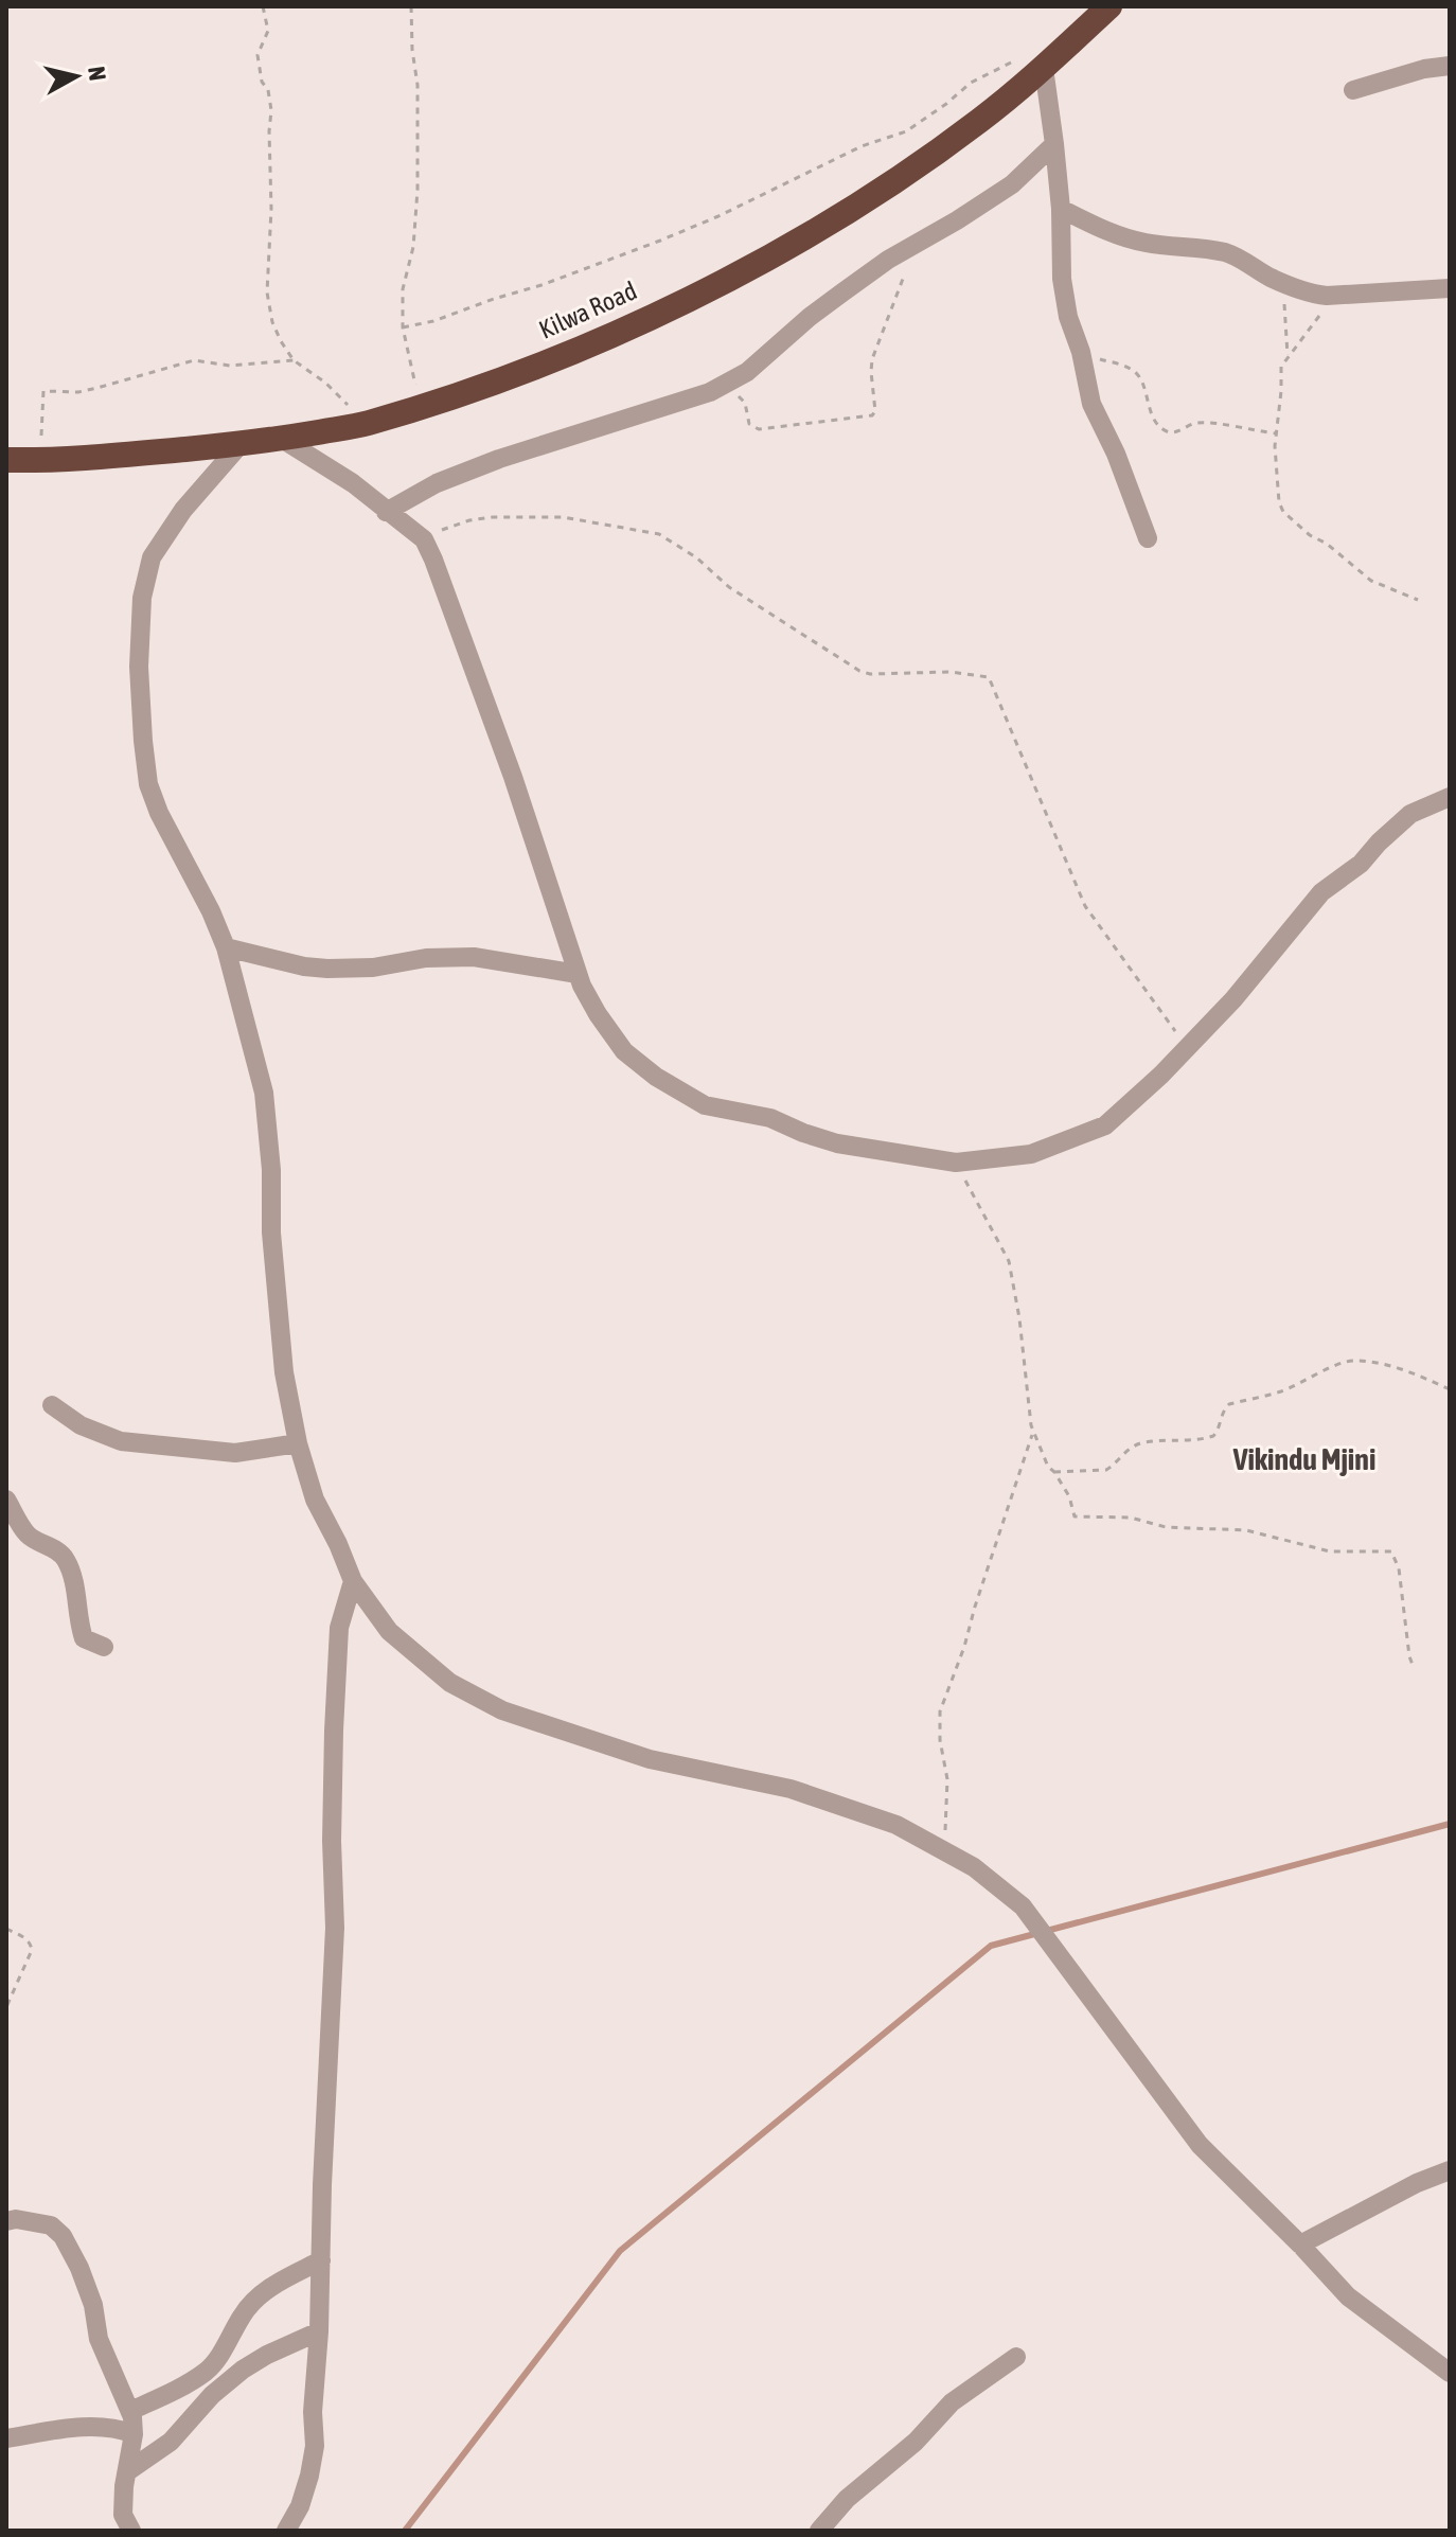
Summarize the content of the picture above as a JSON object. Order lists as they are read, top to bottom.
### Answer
{
  "streets": {
    "highway": ["Kilwa Road"]
  },
  "districts": ["Vikindu Mjini"],
  "north": "right"
}
